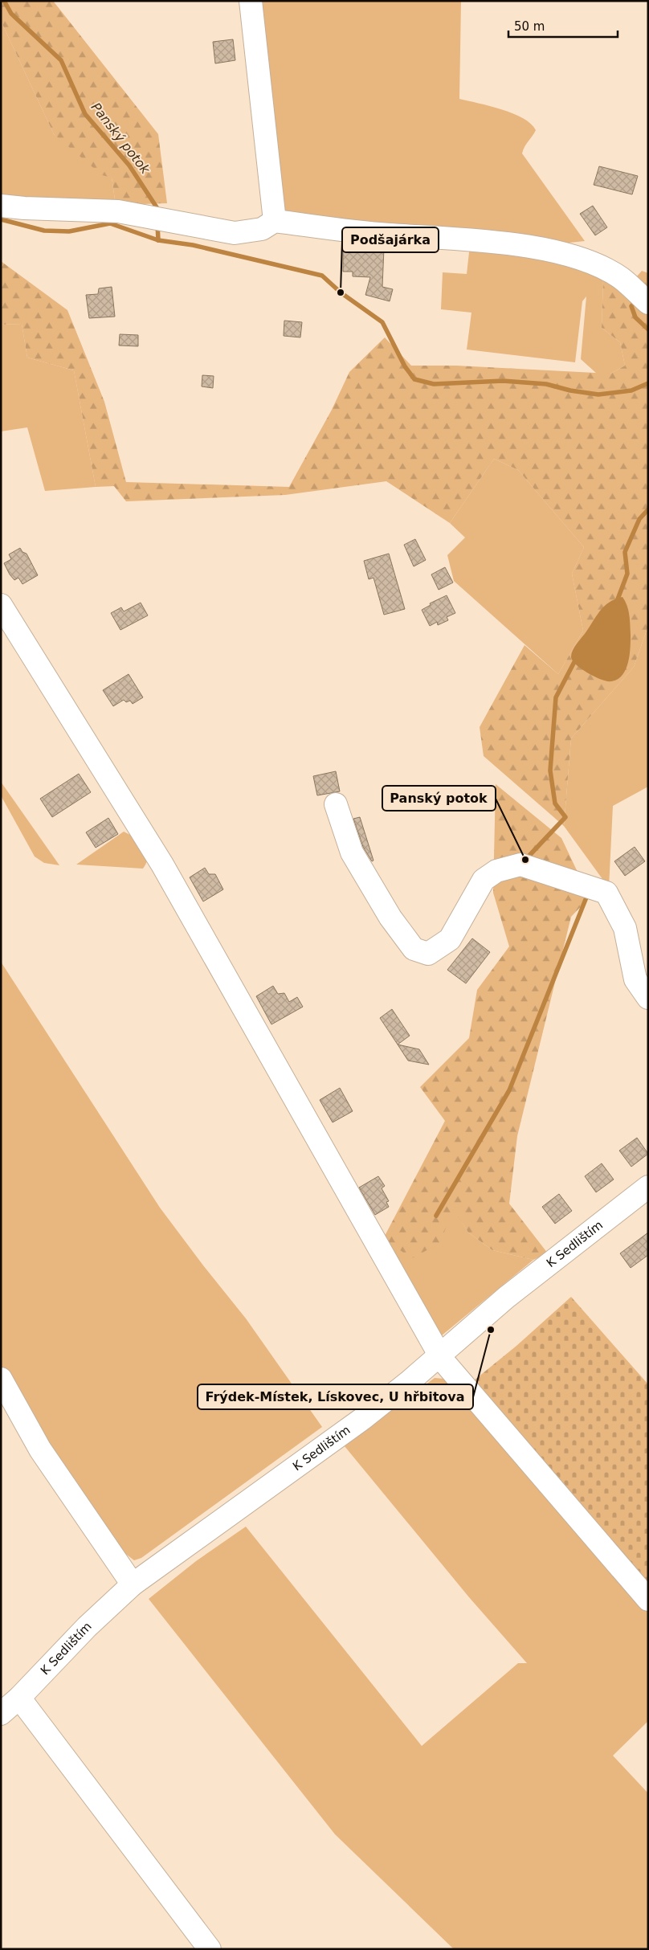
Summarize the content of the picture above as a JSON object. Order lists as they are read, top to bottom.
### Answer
{
  "streets": {
    "street": ["K Sedlištím"]
  },
  "water": ["Panský potok"],
  "places": ["Podšajárka", "Panský potok", "Frýdek-Místek, Lískovec, U hřbitova"],
  "scale_bar": "50 m"
}
